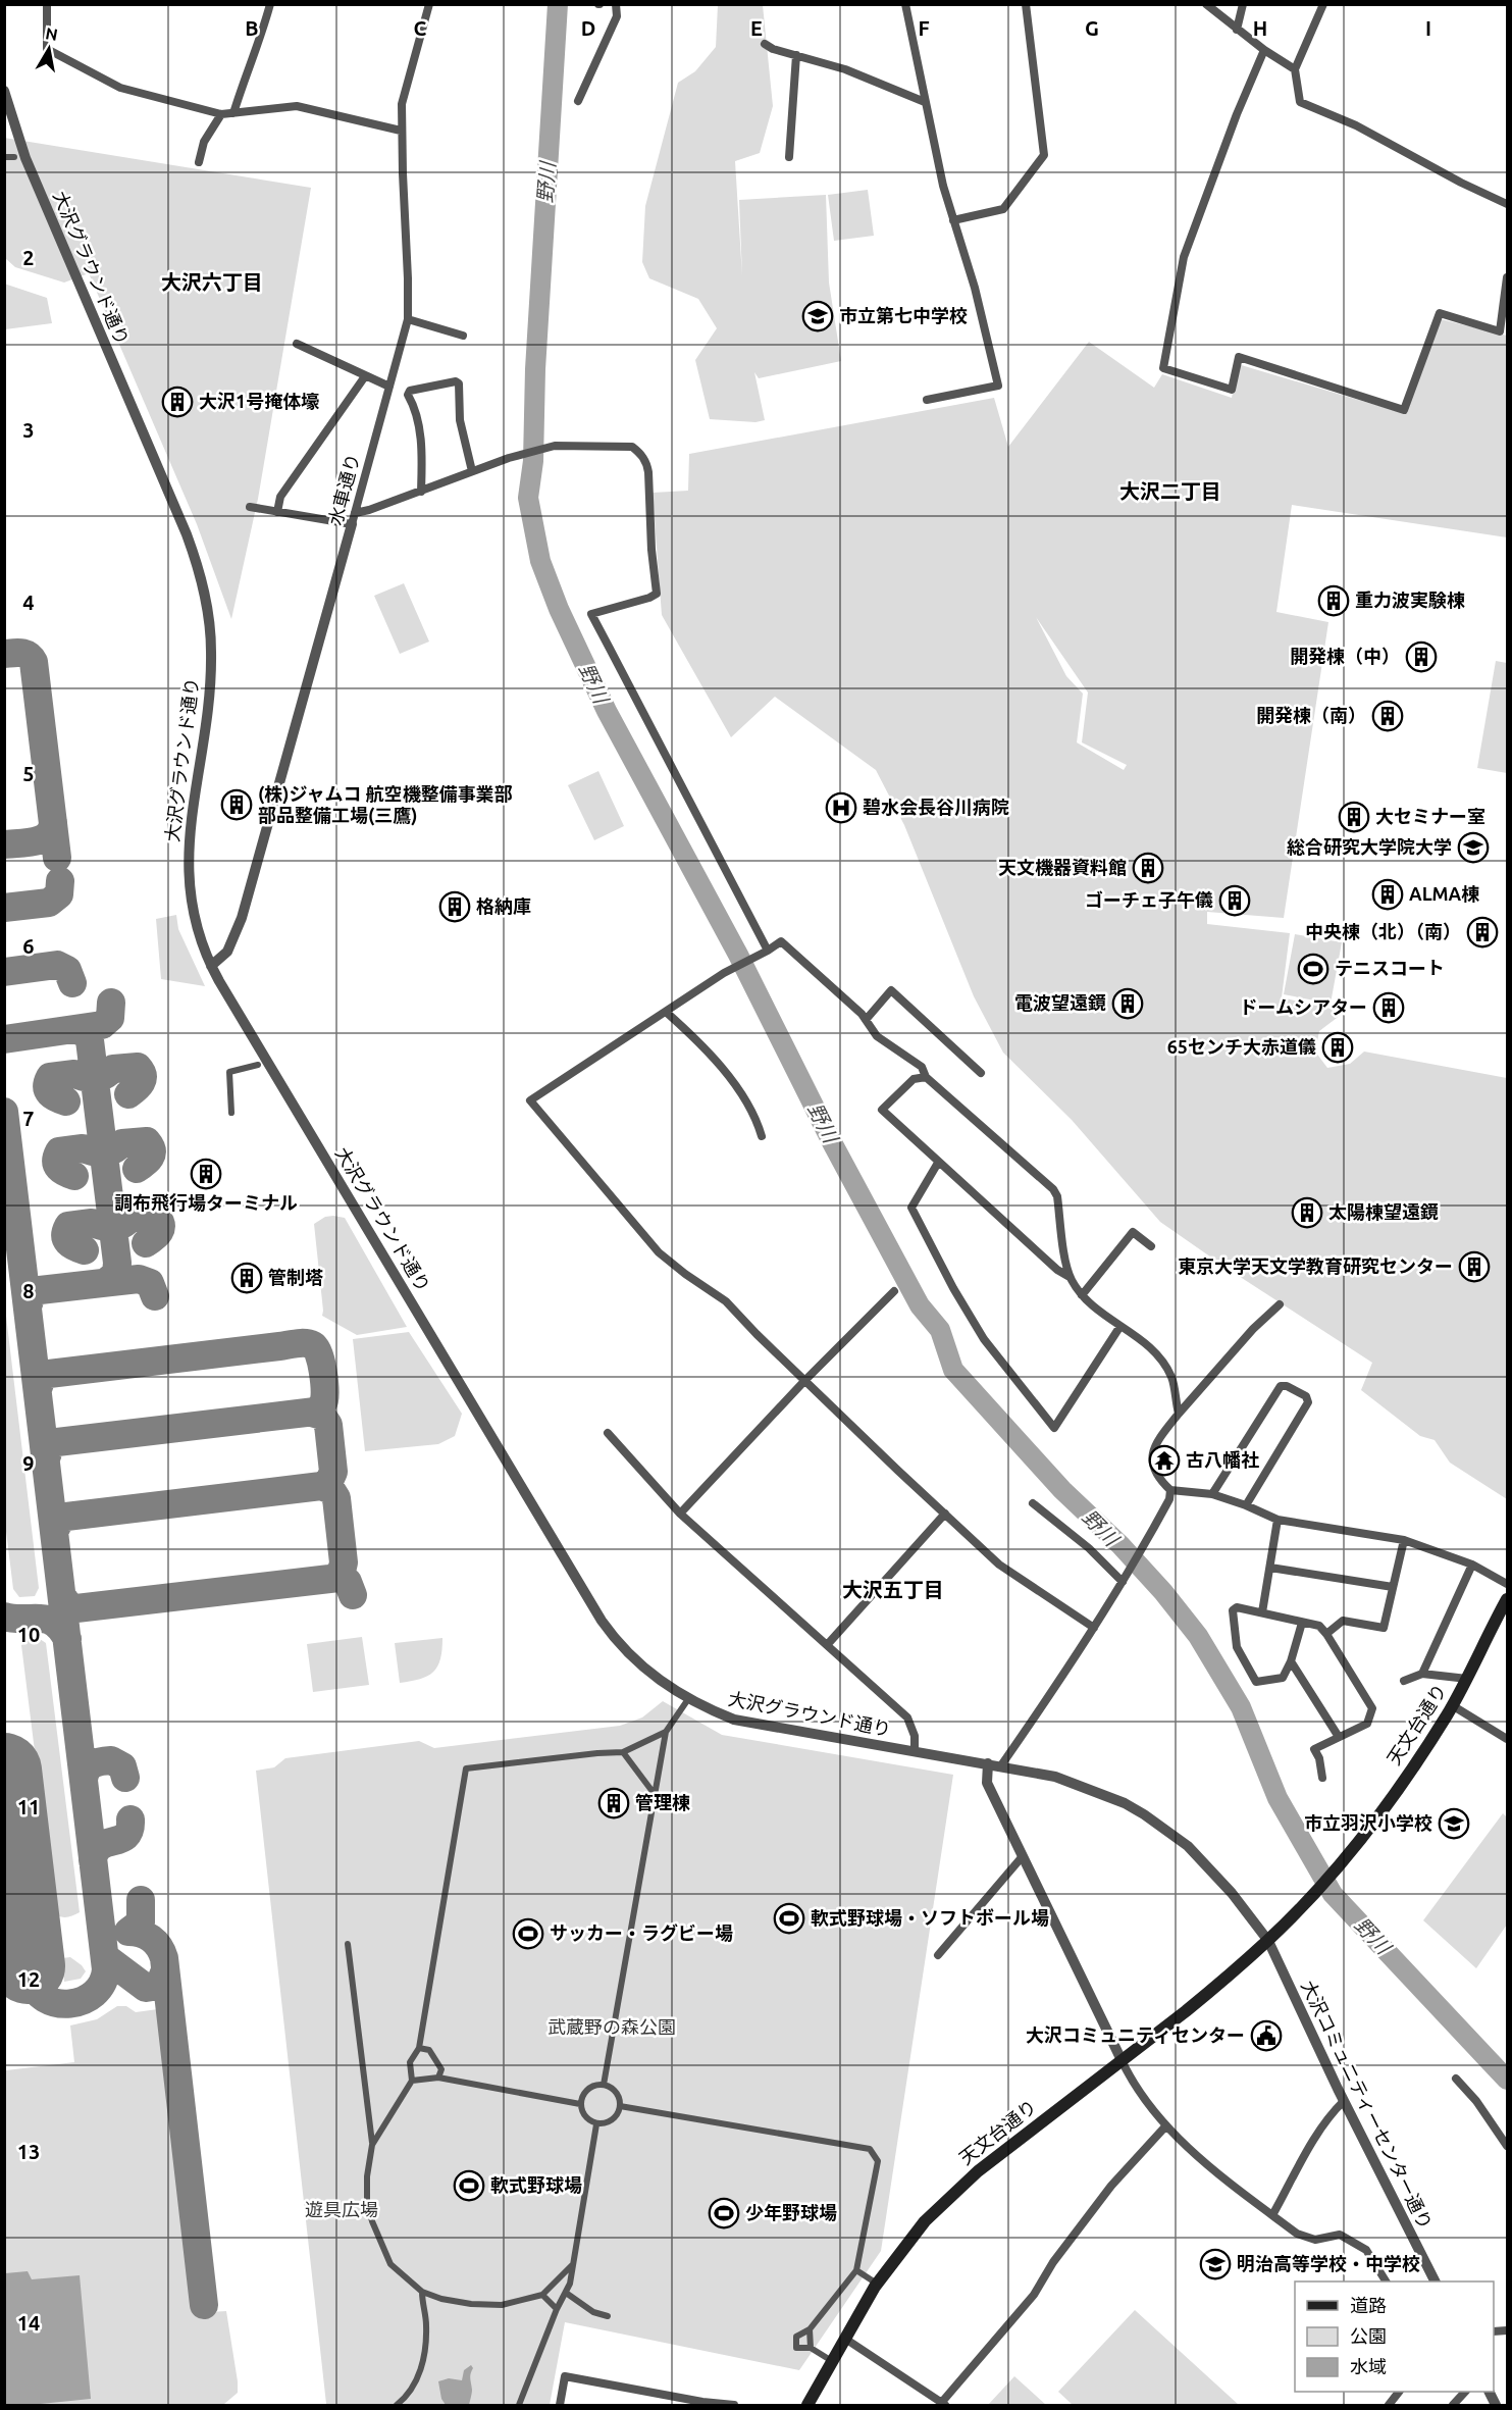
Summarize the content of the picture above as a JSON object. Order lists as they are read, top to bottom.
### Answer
{
  "streets": {
    "main road": ["天文台通り"],
    "street": ["大沢グラウンド通り", "水車通り", "大沢コミュニティーセンター通り"]
  },
  "crossings": [
    ["大沢グラウンド通り", "水車通り"],
    ["大沢グラウンド通り", "天文台通り"],
    ["大沢グラウンド通り", "大沢コミュニティーセンター通り"],
    ["天文台通り", "大沢コミュニティーセンター通り"]
  ],
  "districts": ["大沢六丁目", "大沢二丁目", "大沢五丁目"],
  "water": ["野川"],
  "parks": ["武蔵野の森公園", "遊具広場"],
  "places": {
    "school or university": [
      "市立第七中学校",
      "総合研究大学院大学",
      "市立羽沢小学校",
      "明治高等学校・中学校"
    ],
    "building": [
      "大沢1号掩体壕",
      "重力波実験棟",
      "開発棟（中）",
      "開発棟（南）",
      "(株)ジャムコ 航空機整備事業部 部品整備工場(三鷹)",
      "大セミナー室",
      "天文機器資料館",
      "ALMA棟",
      "ゴーチェ子午儀",
      "格納庫",
      "中央棟（北）（南）",
      "電波望遠鏡",
      "ドームシアター",
      "65センチ大赤道儀",
      "調布飛行場ターミナル",
      "太陽棟望遠鏡",
      "東京大学天文学教育研究センター",
      "管制塔",
      "管理棟"
    ],
    "hospital": ["碧水会長谷川病院"],
    "sports": [
      "テニスコート",
      "軟式野球場・ソフトボール場",
      "サッカー・ラグビー場",
      "軟式野球場",
      "少年野球場"
    ],
    "temple": ["古八幡社"],
    "public building": ["大沢コミュニティセンター"]
  },
  "legend": ["道路", "公園", "水域"],
  "north": "top",
  "grid": {
    "columns": [
      "B",
      "C",
      "D",
      "E",
      "F",
      "G",
      "H",
      "I"
    ],
    "rows": [
      "2",
      "3",
      "4",
      "5",
      "6",
      "7",
      "8",
      "9",
      "10",
      "11",
      "12",
      "13",
      "14"
    ]
  }
}
